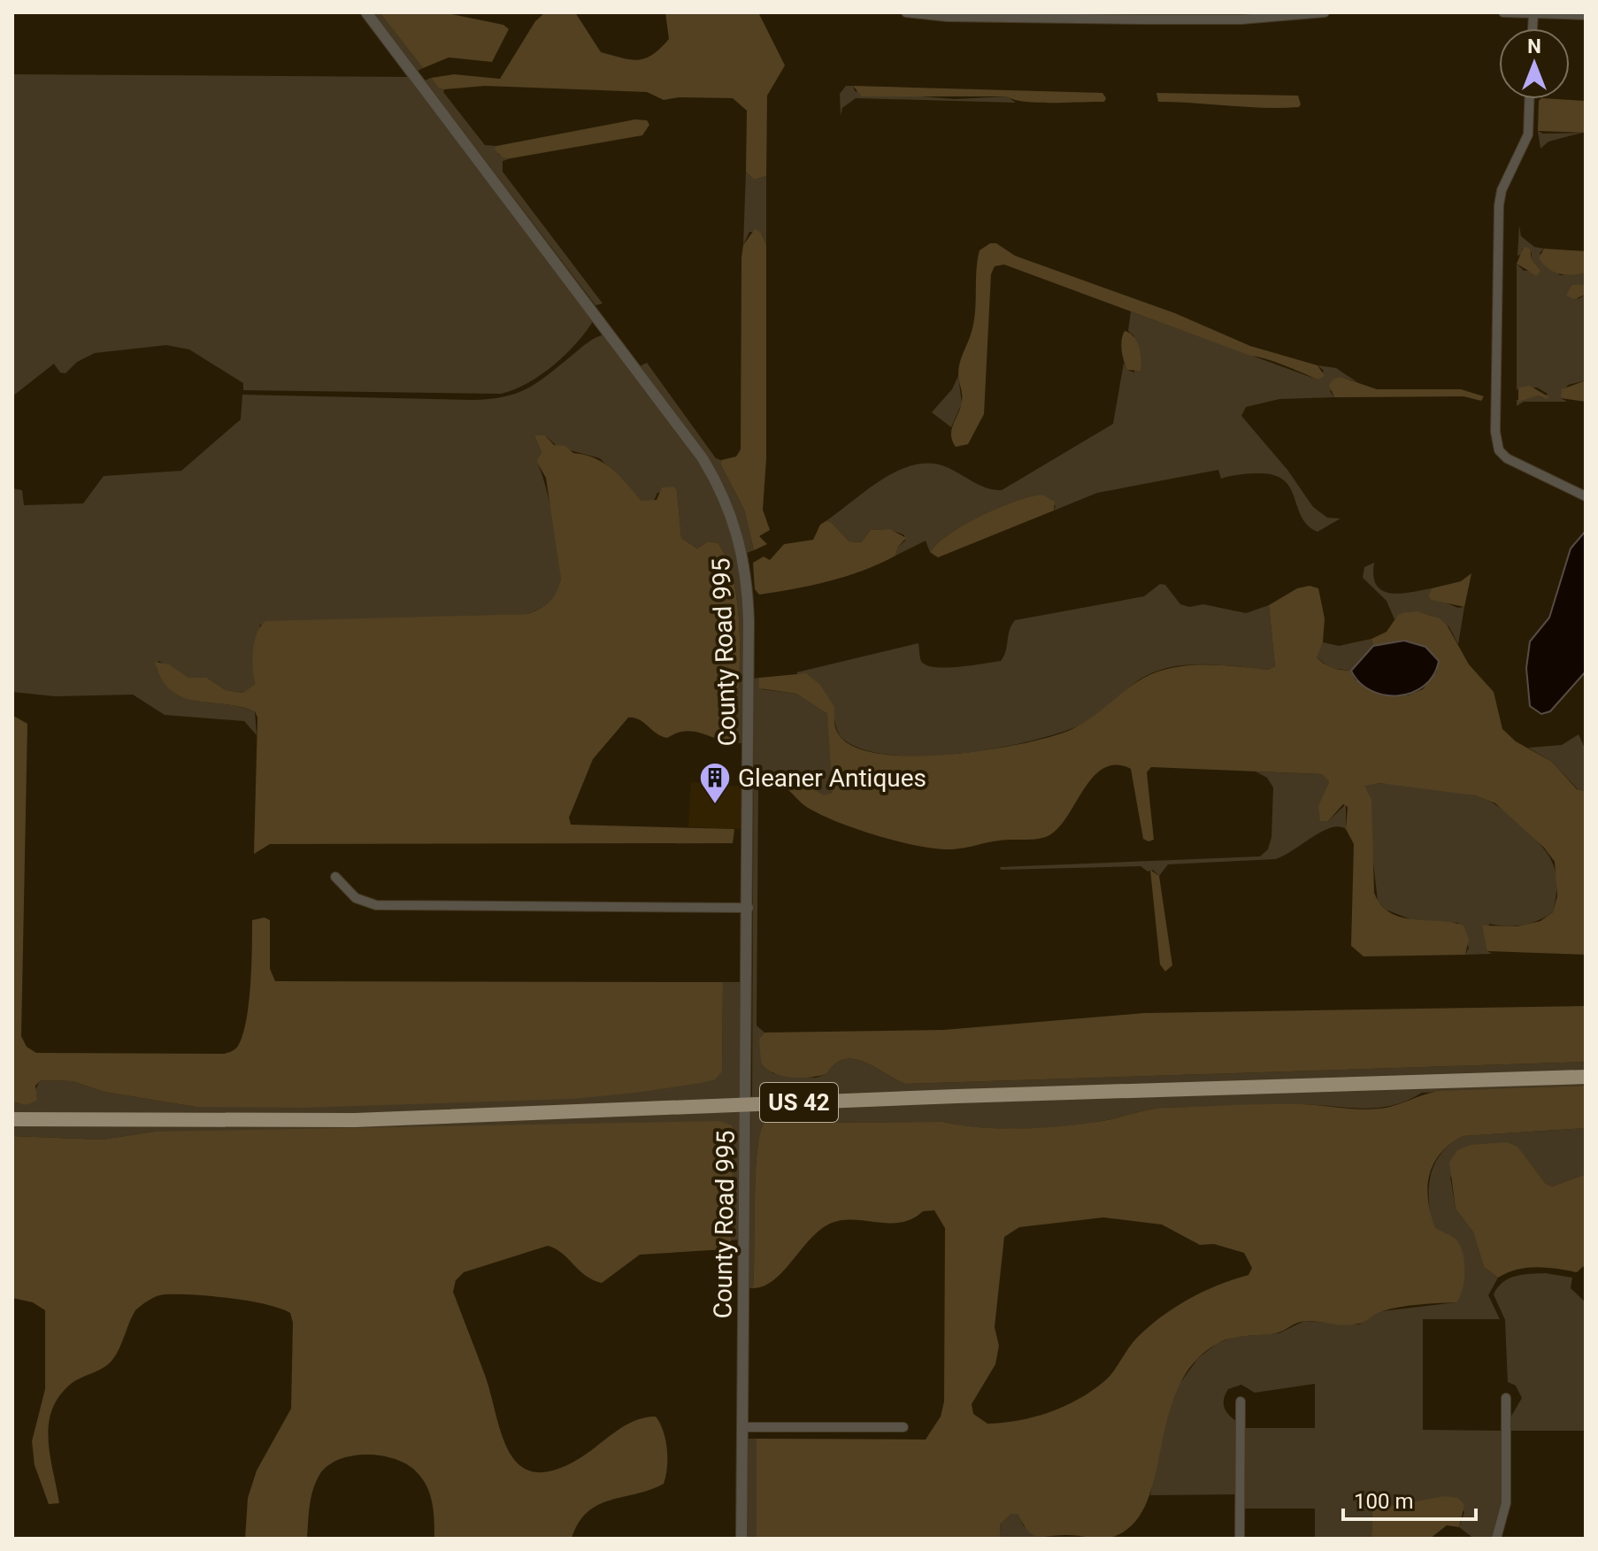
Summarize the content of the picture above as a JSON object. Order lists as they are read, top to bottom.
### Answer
{
  "streets": {
    "main road": ["US 42"],
    "street": ["County Road 995"]
  },
  "crossings": [
    ["County Road 995", "US 42"]
  ],
  "places": {
    "building": ["Gleaner Antiques"]
  },
  "scale_bar": "100 m",
  "north": "top"
}
